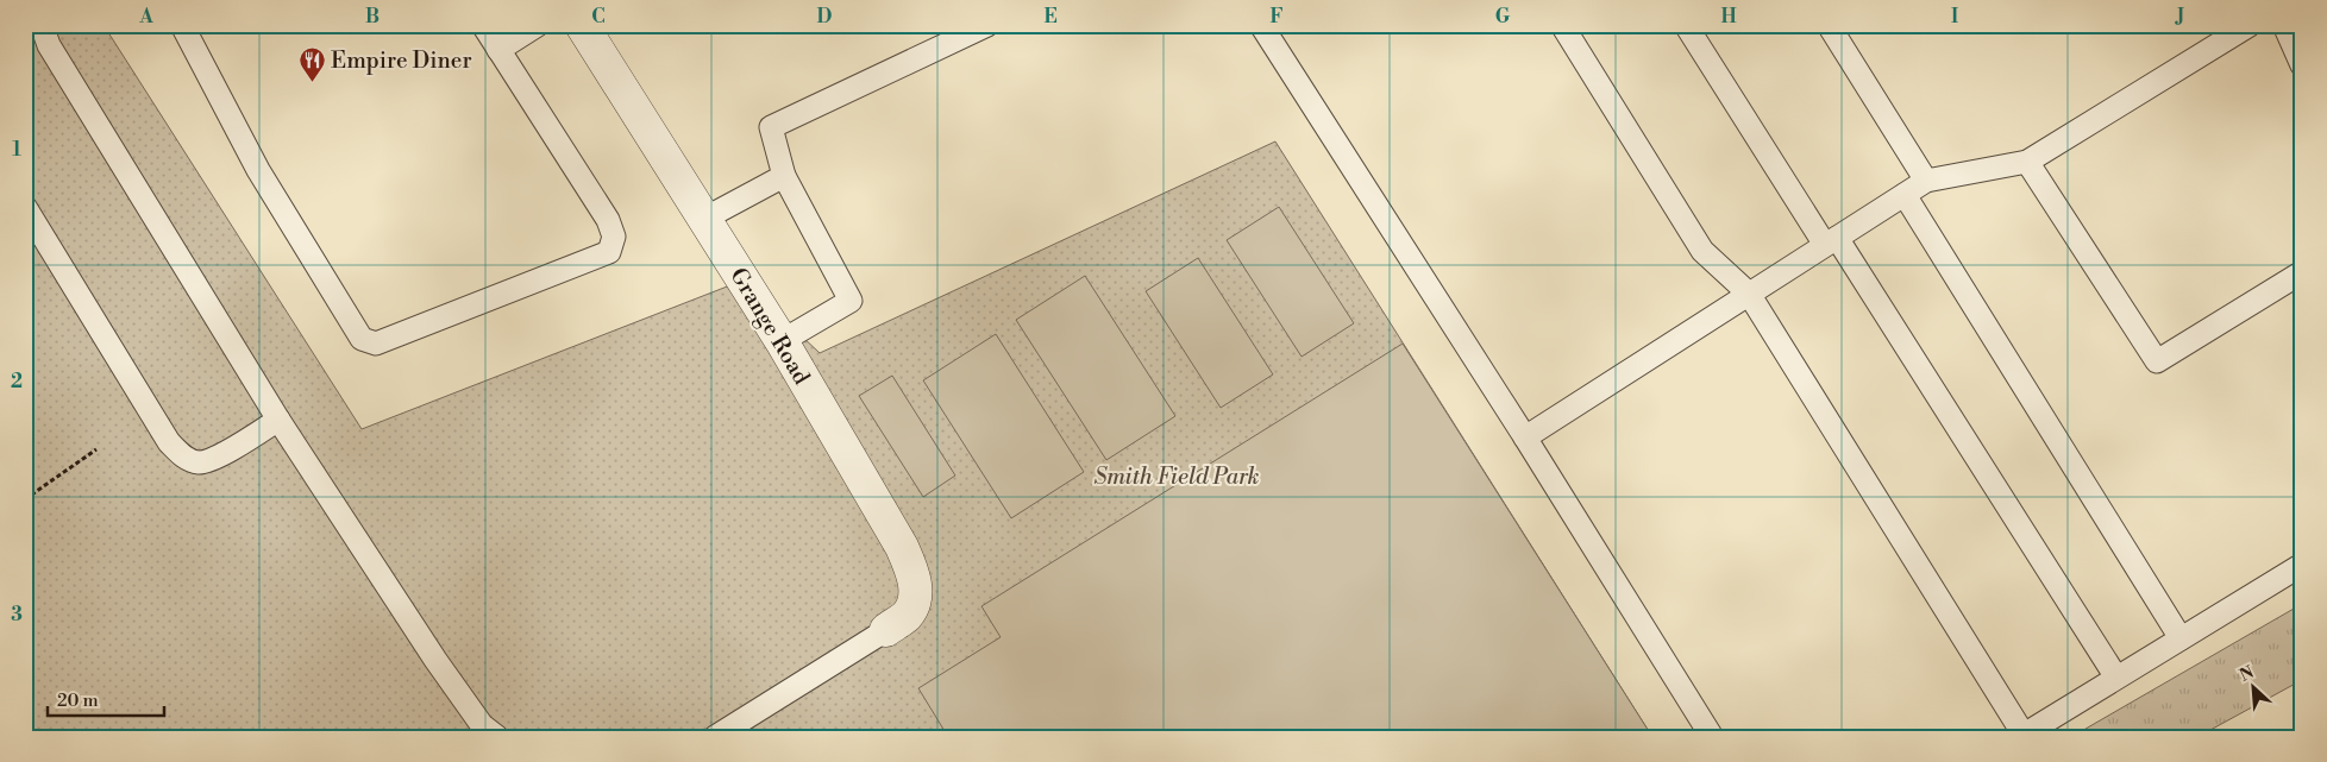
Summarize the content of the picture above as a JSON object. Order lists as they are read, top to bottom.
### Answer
{
  "streets": {
    "street": ["Grange Road"]
  },
  "parks": ["Smith Field Park"],
  "places": {
    "restaurant": ["Empire Diner"]
  },
  "scale_bar": "20 m",
  "north": "top left",
  "grid": {
    "columns": [
      "A",
      "B",
      "C",
      "D",
      "E",
      "F",
      "G",
      "H",
      "I",
      "J"
    ],
    "rows": ["1", "2", "3"]
  }
}
